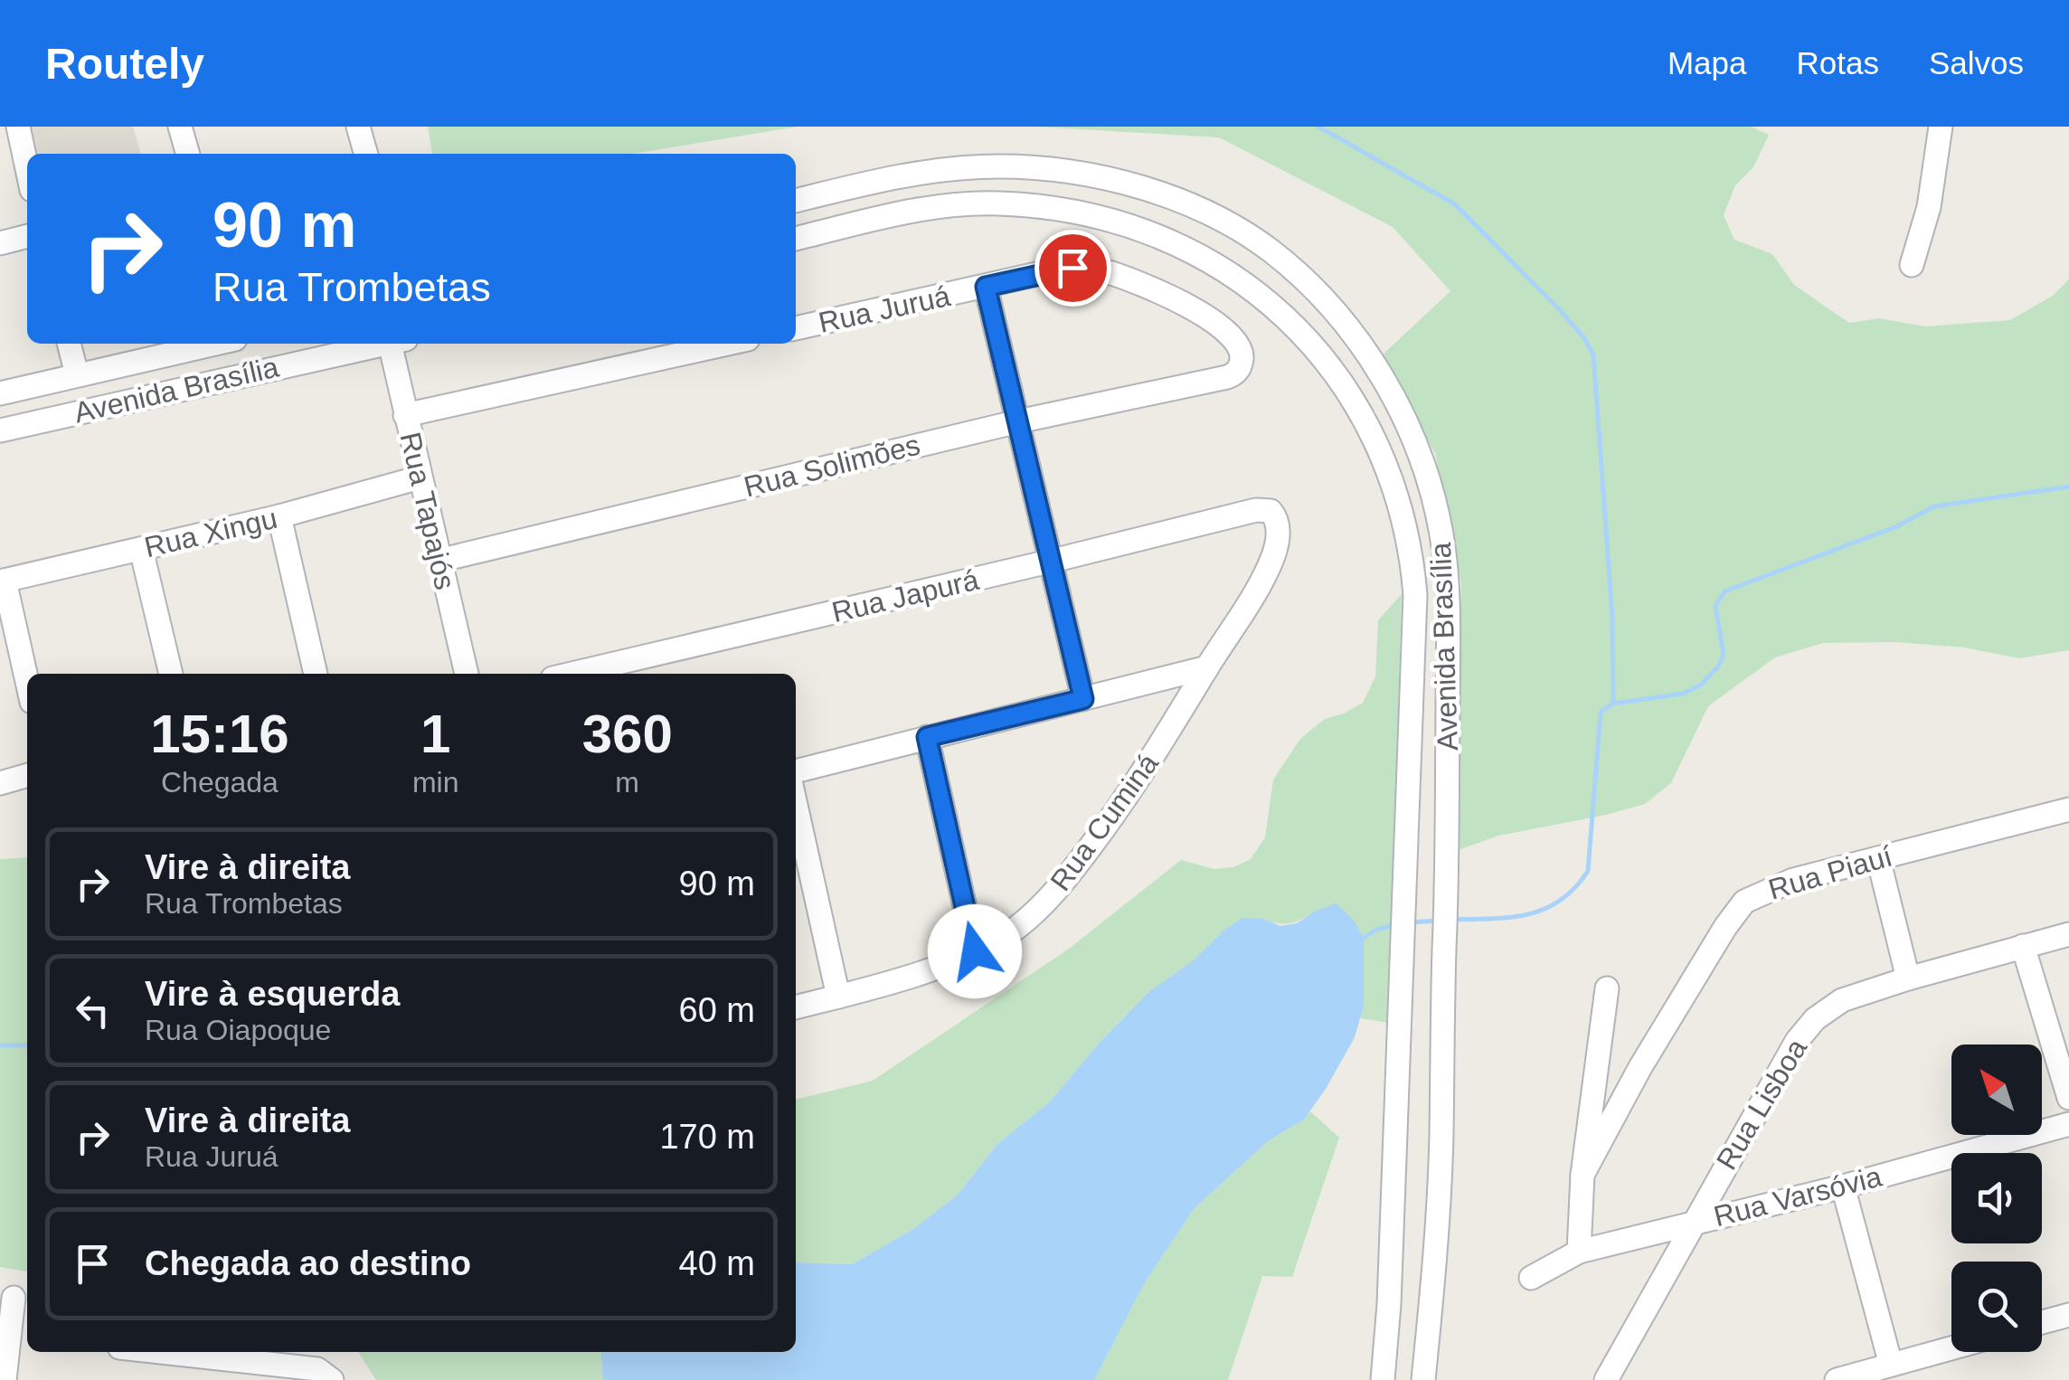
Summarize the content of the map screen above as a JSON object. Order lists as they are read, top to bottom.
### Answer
{
  "streets": {
    "street": [
      "Rua Juruá",
      "Avenida Brasília",
      "Rua Solimões",
      "Rua Tapajós",
      "Rua Xingu",
      "Rua Japurá",
      "Rua Cuminá",
      "Rua Piauí",
      "Rua Lisboa",
      "Rua Varsóvia"
    ]
  },
  "crossings": [
    ["Rua Juruá", "Rua Solimões"],
    ["Rua Solimões", "Rua Tapajós"],
    ["Rua Tapajós", "Rua Xingu"],
    ["Rua Japurá", "Rua Cuminá"],
    ["Rua Lisboa", "Rua Varsóvia"]
  ],
  "north": "top left",
  "page": {
    "header": "Routely",
    "nav": ["Mapa", "Rotas", "Salvos"],
    "turn": ["90 m", "Rua Trombetas"],
    "eta": [
      "15:16",
      "Chegada",
      "1",
      "min",
      "360",
      "m"
    ],
    "list": [
      {
        "name": "Vire à direita",
        "note": "Rua Trombetas",
        "value": "90 m"
      },
      {
        "name": "Vire à esquerda",
        "note": "Rua Oiapoque",
        "value": "60 m"
      },
      {
        "name": "Vire à direita",
        "note": "Rua Juruá",
        "value": "170 m"
      },
      {
        "name": "Chegada ao destino",
        "value": "40 m"
      }
    ]
  }
}
